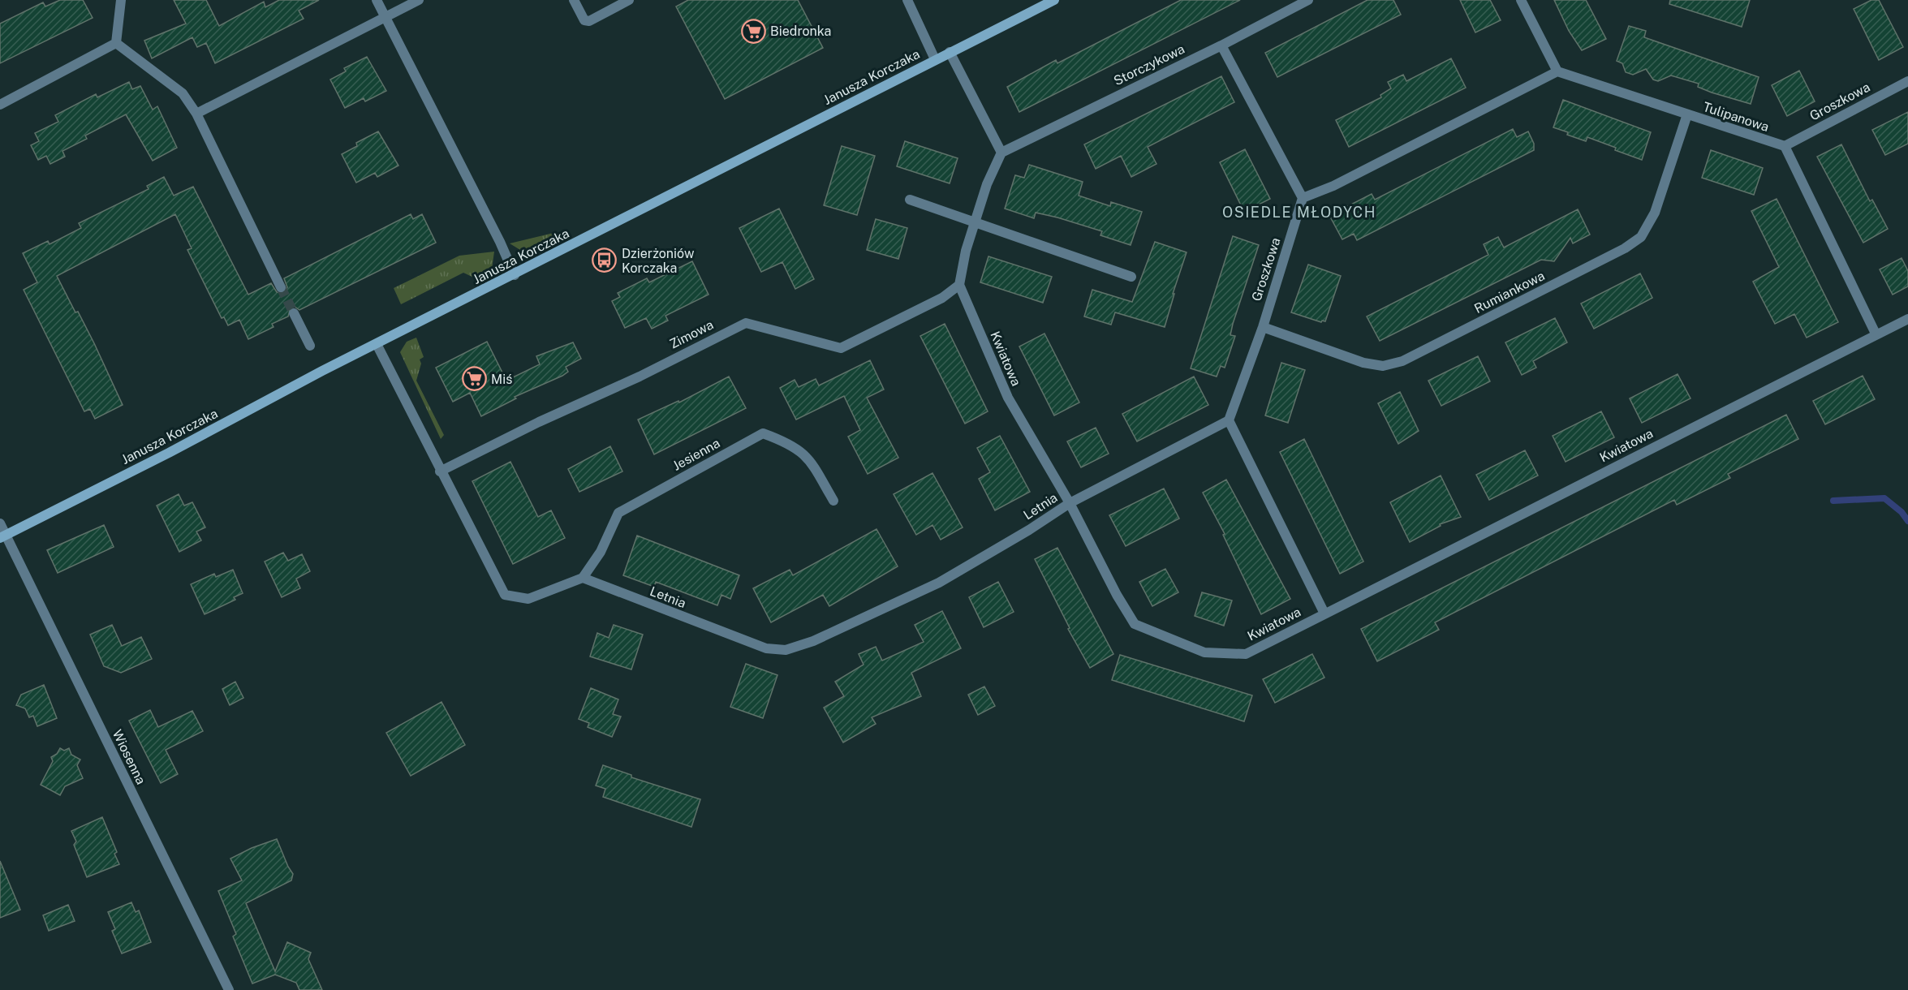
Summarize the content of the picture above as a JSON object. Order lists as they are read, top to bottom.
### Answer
{
  "streets": {
    "street": [
      "Storczykowa",
      "Janusza Korczaka",
      "Groszkowa",
      "Tulipanowa",
      "Rumiankowa",
      "Zimowa",
      "Kwiatowa",
      "Jesienna",
      "Letnia",
      "Wiosenna"
    ]
  },
  "crossings": [
    ["Janusza Korczaka", "Wiosenna"],
    ["Groszkowa", "Tulipanowa"],
    ["Groszkowa", "Rumiankowa"],
    ["Tulipanowa", "Rumiankowa"],
    ["Zimowa", "Kwiatowa"],
    ["Kwiatowa", "Letnia"],
    ["Jesienna", "Letnia"]
  ],
  "districts": ["OSIEDLE MŁODYCH"],
  "places": {
    "supermarket": ["Biedronka", "Miś"],
    "bus stop": ["Dzierżoniów Korczaka"]
  }
}
